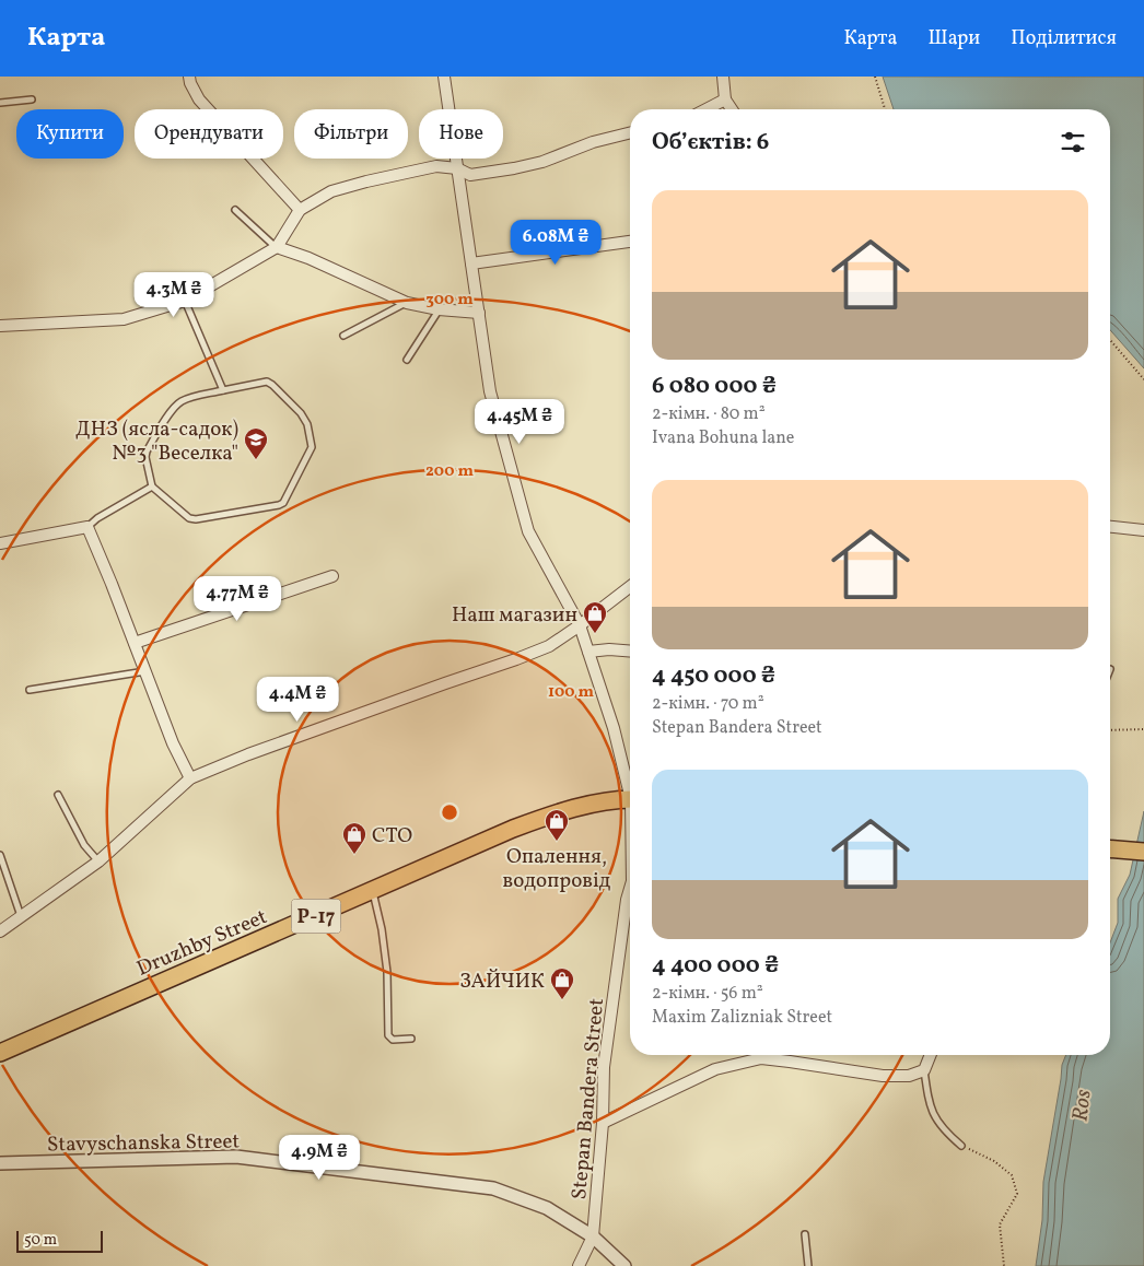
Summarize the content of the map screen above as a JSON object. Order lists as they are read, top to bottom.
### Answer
{
  "streets": {
    "main road": ["Р-17", "Druzhby Street"],
    "street": ["Stepan Bandera Street", "Stavyschanska Street"]
  },
  "crossings": [
    ["Stepan Bandera Street", "Stavyschanska Street"]
  ],
  "water": ["Ros"],
  "places": {
    "school or university": ["ДНЗ (ясла-садок) №3 \"Веселка\""],
    "shop": [
      "Наш магазин",
      "Опалення, водопровід",
      "СТО",
      "ЗАЙЧИК"
    ]
  },
  "scale_bar": "50 m",
  "page": {
    "header": "Карта",
    "nav": ["Карта", "Шари", "Поділитися"],
    "chip": [
      "Купити",
      "Орендувати",
      "Фільтри",
      "Нове"
    ],
    "heading": "Об’єктів: 6",
    "list": [
      {
        "name": "6 080 000 ₴",
        "note": "2-кімн. · 80 m² · Ivana Bohuna lane"
      },
      {
        "name": "4 450 000 ₴",
        "note": "2-кімн. · 70 m² · Stepan Bandera Street"
      },
      {
        "name": "4 400 000 ₴",
        "note": "2-кімн. · 56 m² · Maxim Zalizniak Street"
      }
    ],
    "price": [
      "6.08M ₴",
      "4.3M ₴",
      "4.45M ₴",
      "4.77M ₴",
      "4.4M ₴",
      "4.9M ₴"
    ],
    "scale": "50 m"
  },
  "rings": ["300 m", "200 m", "100 m"]
}
